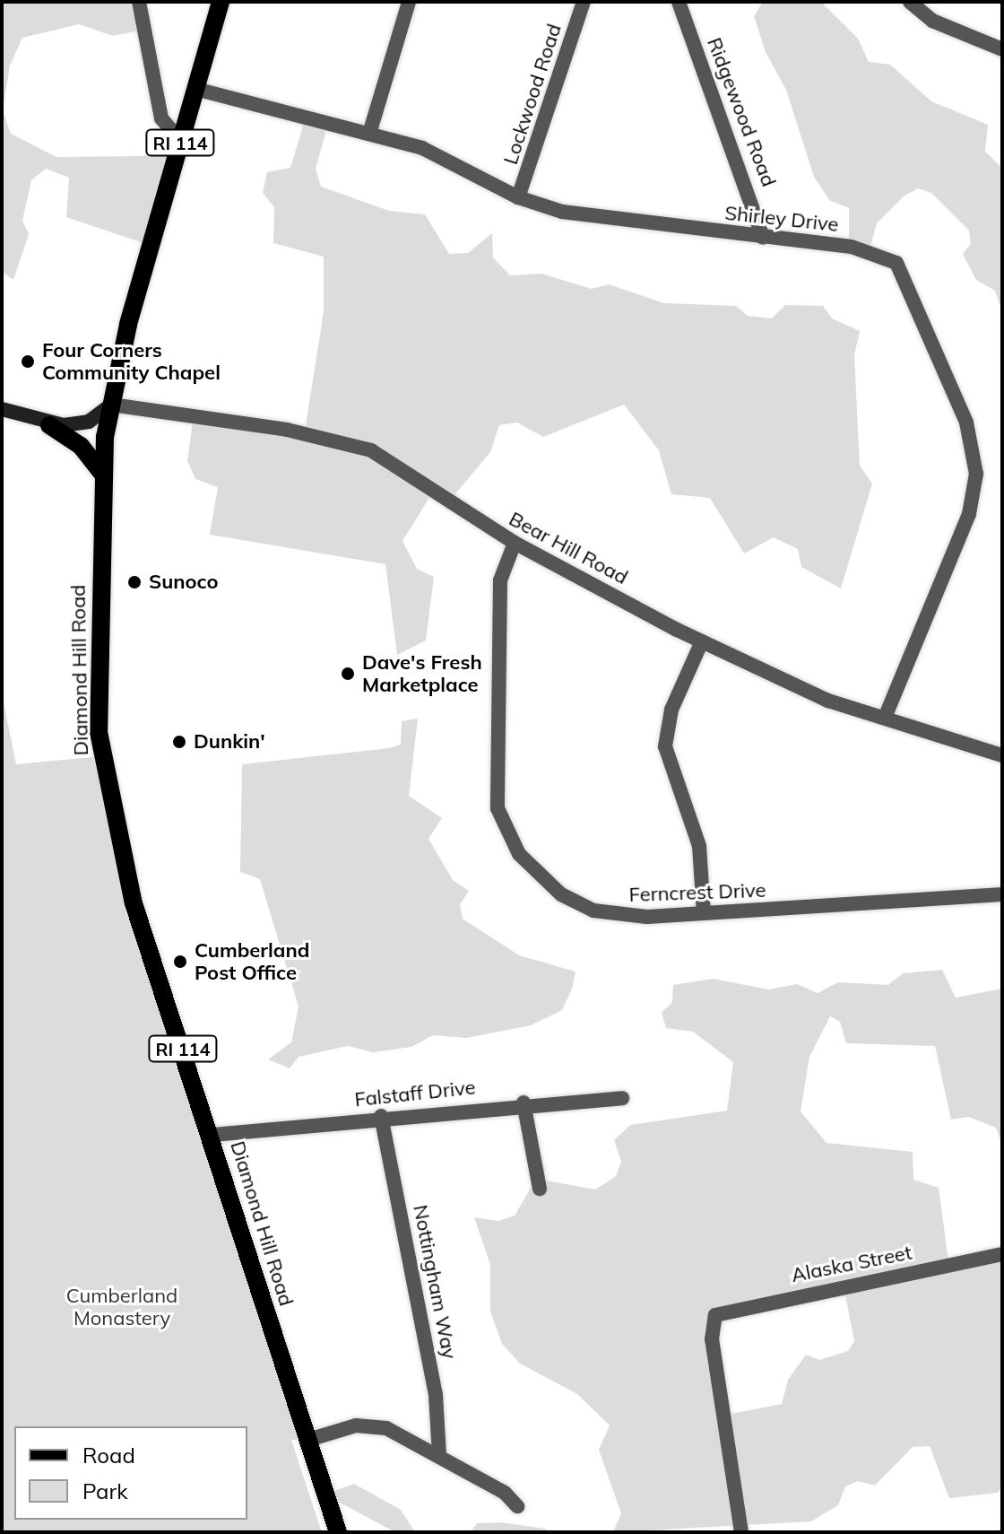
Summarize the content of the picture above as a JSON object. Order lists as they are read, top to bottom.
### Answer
{
  "streets": {
    "main road": ["RI 114", "Diamond Hill Road"],
    "street": [
      "Lockwood Road",
      "Ridgewood Road",
      "Shirley Drive",
      "Bear Hill Road",
      "Ferncrest Drive",
      "Falstaff Drive",
      "Alaska Street",
      "Nottingham Way"
    ]
  },
  "crossings": [
    ["Lockwood Road", "Shirley Drive"],
    ["Ridgewood Road", "Shirley Drive"],
    ["Shirley Drive", "Bear Hill Road"],
    ["Shirley Drive", "Diamond Hill Road"],
    ["Bear Hill Road", "Diamond Hill Road"],
    ["Bear Hill Road", "Ferncrest Drive"],
    ["Diamond Hill Road", "Falstaff Drive"],
    ["Falstaff Drive", "Nottingham Way"]
  ],
  "parks": ["Cumberland Monastery"],
  "places": [
    "Four Corners Community Chapel",
    "Sunoco",
    "Dave's Fresh Marketplace",
    "Dunkin'",
    "Cumberland Post Office"
  ],
  "legend": ["Road", "Park"]
}
